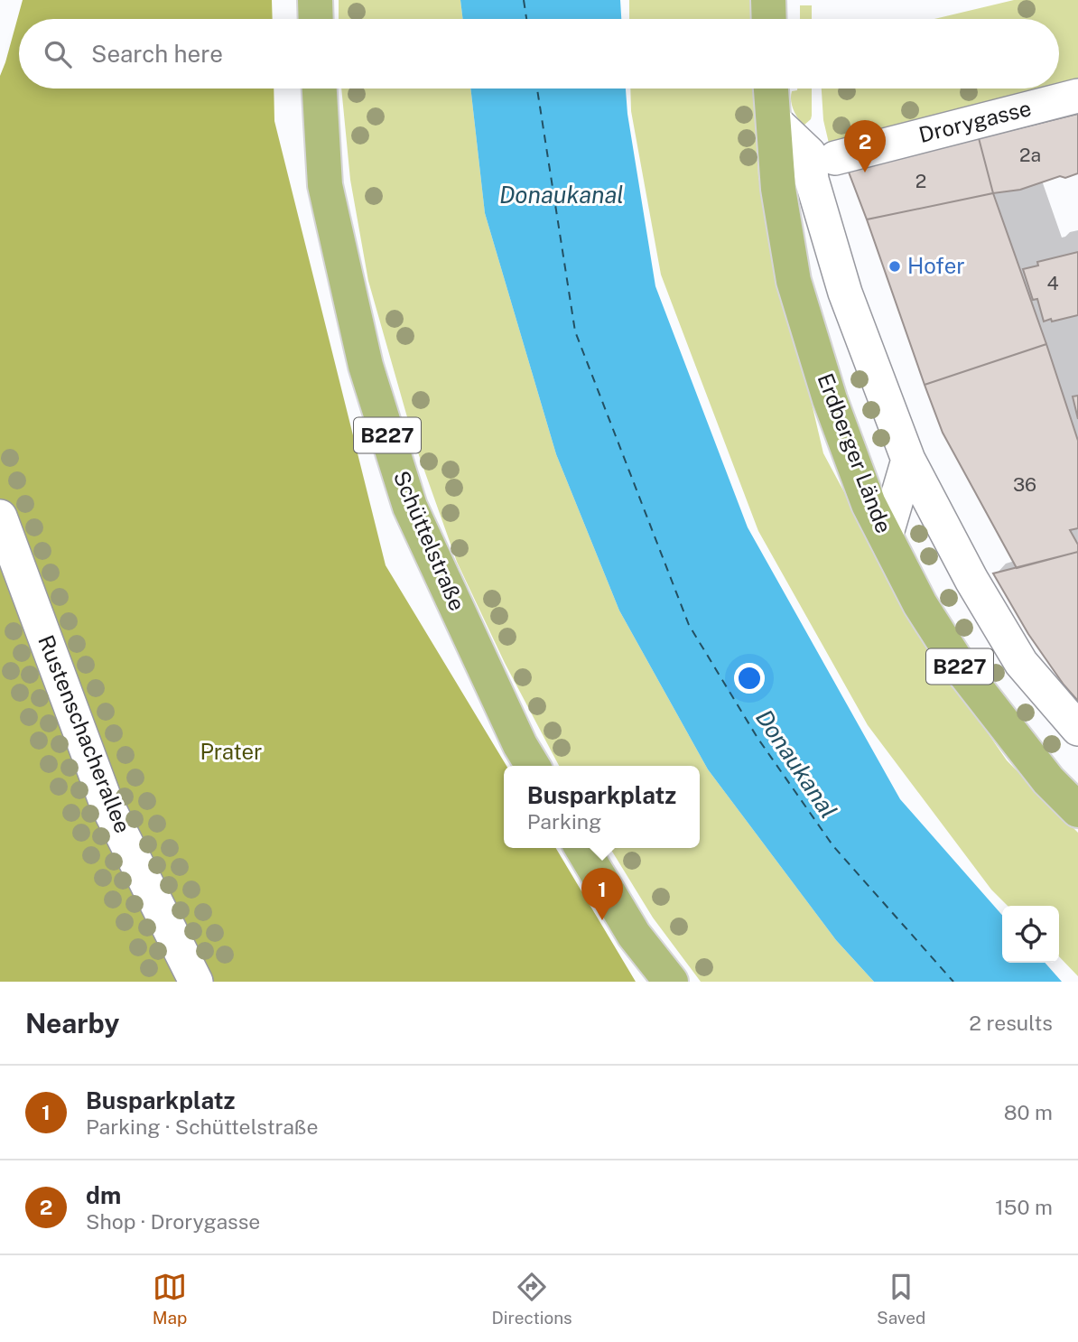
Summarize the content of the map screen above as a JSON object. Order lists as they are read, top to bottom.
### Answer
{
  "streets": {
    "main road": ["B227", "Erdberger Lände", "Schüttelstraße"],
    "street": ["Drorygasse", "Rustenschacherallee"]
  },
  "water": ["Donaukanal"],
  "parks": ["Prater"],
  "places": ["Hofer"],
  "house_numbers": [
    "2a",
    "2",
    "4",
    "36"
  ],
  "page": {
    "search": "Search here",
    "pins": ["2", "1"],
    "popup": ["Busparkplatz", "Parking"],
    "heading": ["Nearby", "2 results"],
    "list": [
      {
        "mark": "1",
        "name": "Busparkplatz",
        "note": "Parking · Schüttelstraße",
        "value": "80 m"
      },
      {
        "mark": "2",
        "name": "dm",
        "note": "Shop · Drorygasse",
        "value": "150 m"
      }
    ],
    "nav": ["Map", "Directions", "Saved"]
  }
}
